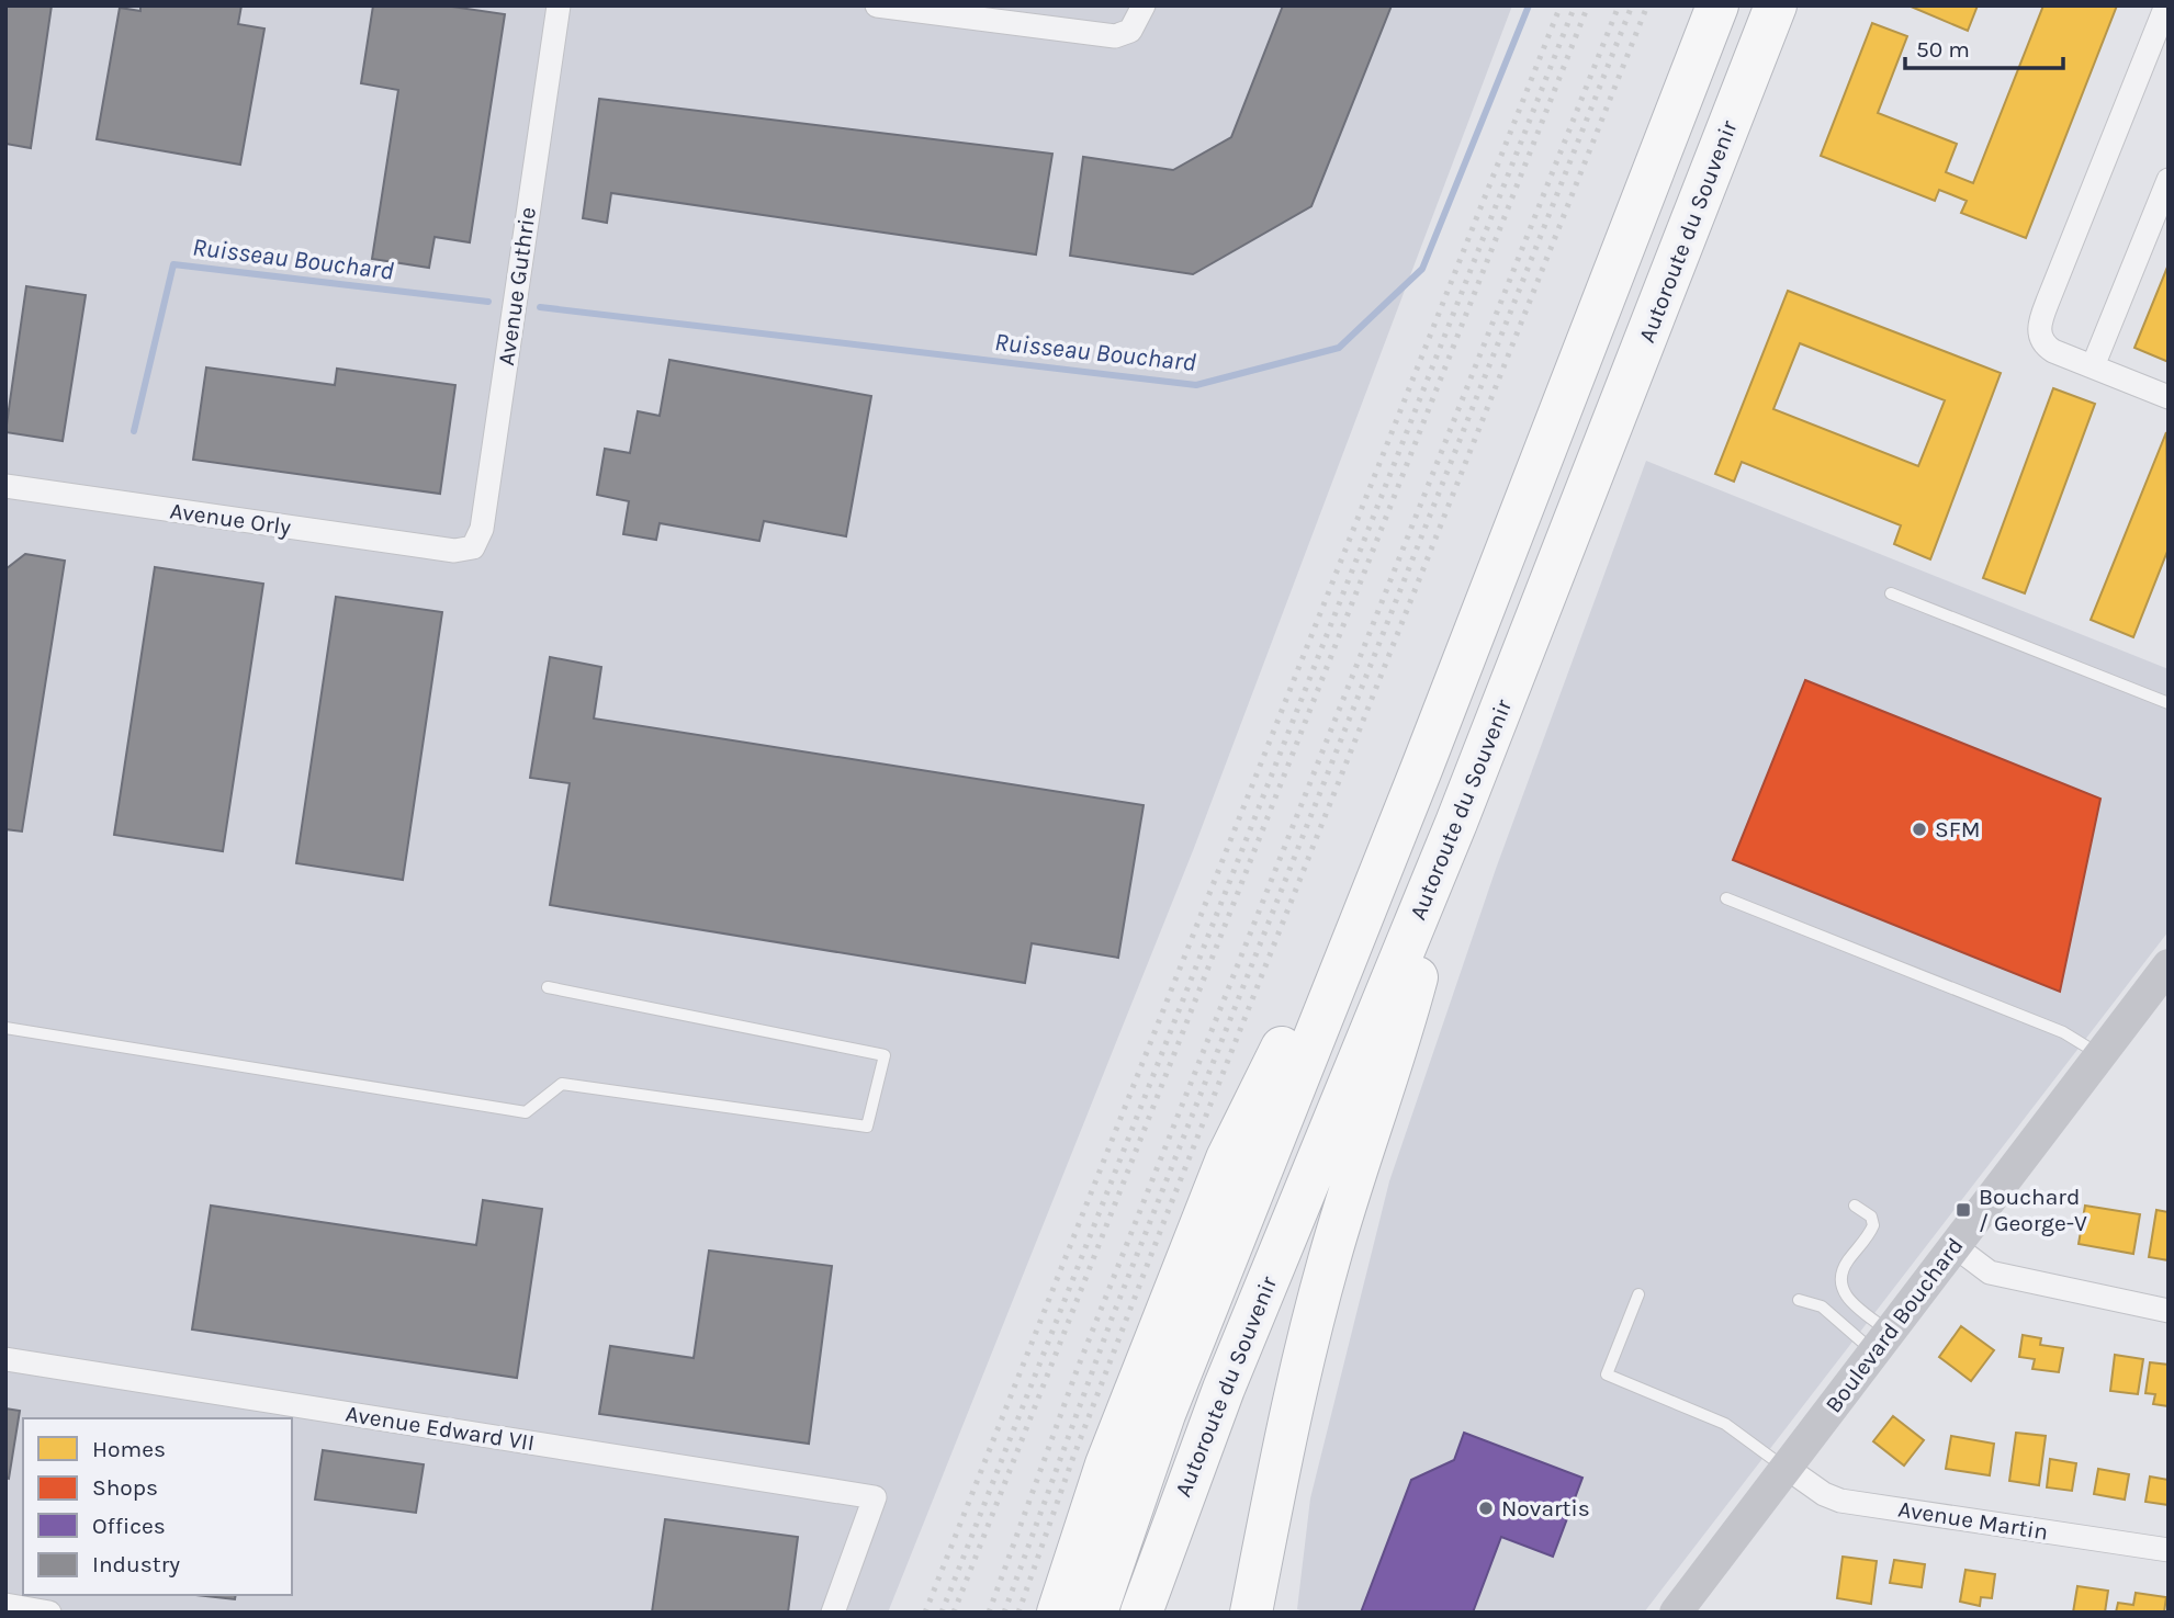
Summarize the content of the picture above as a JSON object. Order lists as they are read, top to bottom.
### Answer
{
  "streets": {
    "highway": ["Autoroute du Souvenir"],
    "main road": ["Boulevard Bouchard"],
    "street": [
      "Avenue Guthrie",
      "Avenue Orly",
      "Avenue Edward VII",
      "Avenue Martin"
    ]
  },
  "crossings": [
    ["Avenue Guthrie", "Avenue Orly"],
    ["Boulevard Bouchard", "Avenue Martin"]
  ],
  "water": ["Ruisseau Bouchard"],
  "places": {
    "other": ["SFM", "Novartis"],
    "transit": ["Bouchard / George-V"]
  },
  "legend": [
    "Homes",
    "Shops",
    "Offices",
    "Industry"
  ],
  "scale_bar": "50 m"
}
